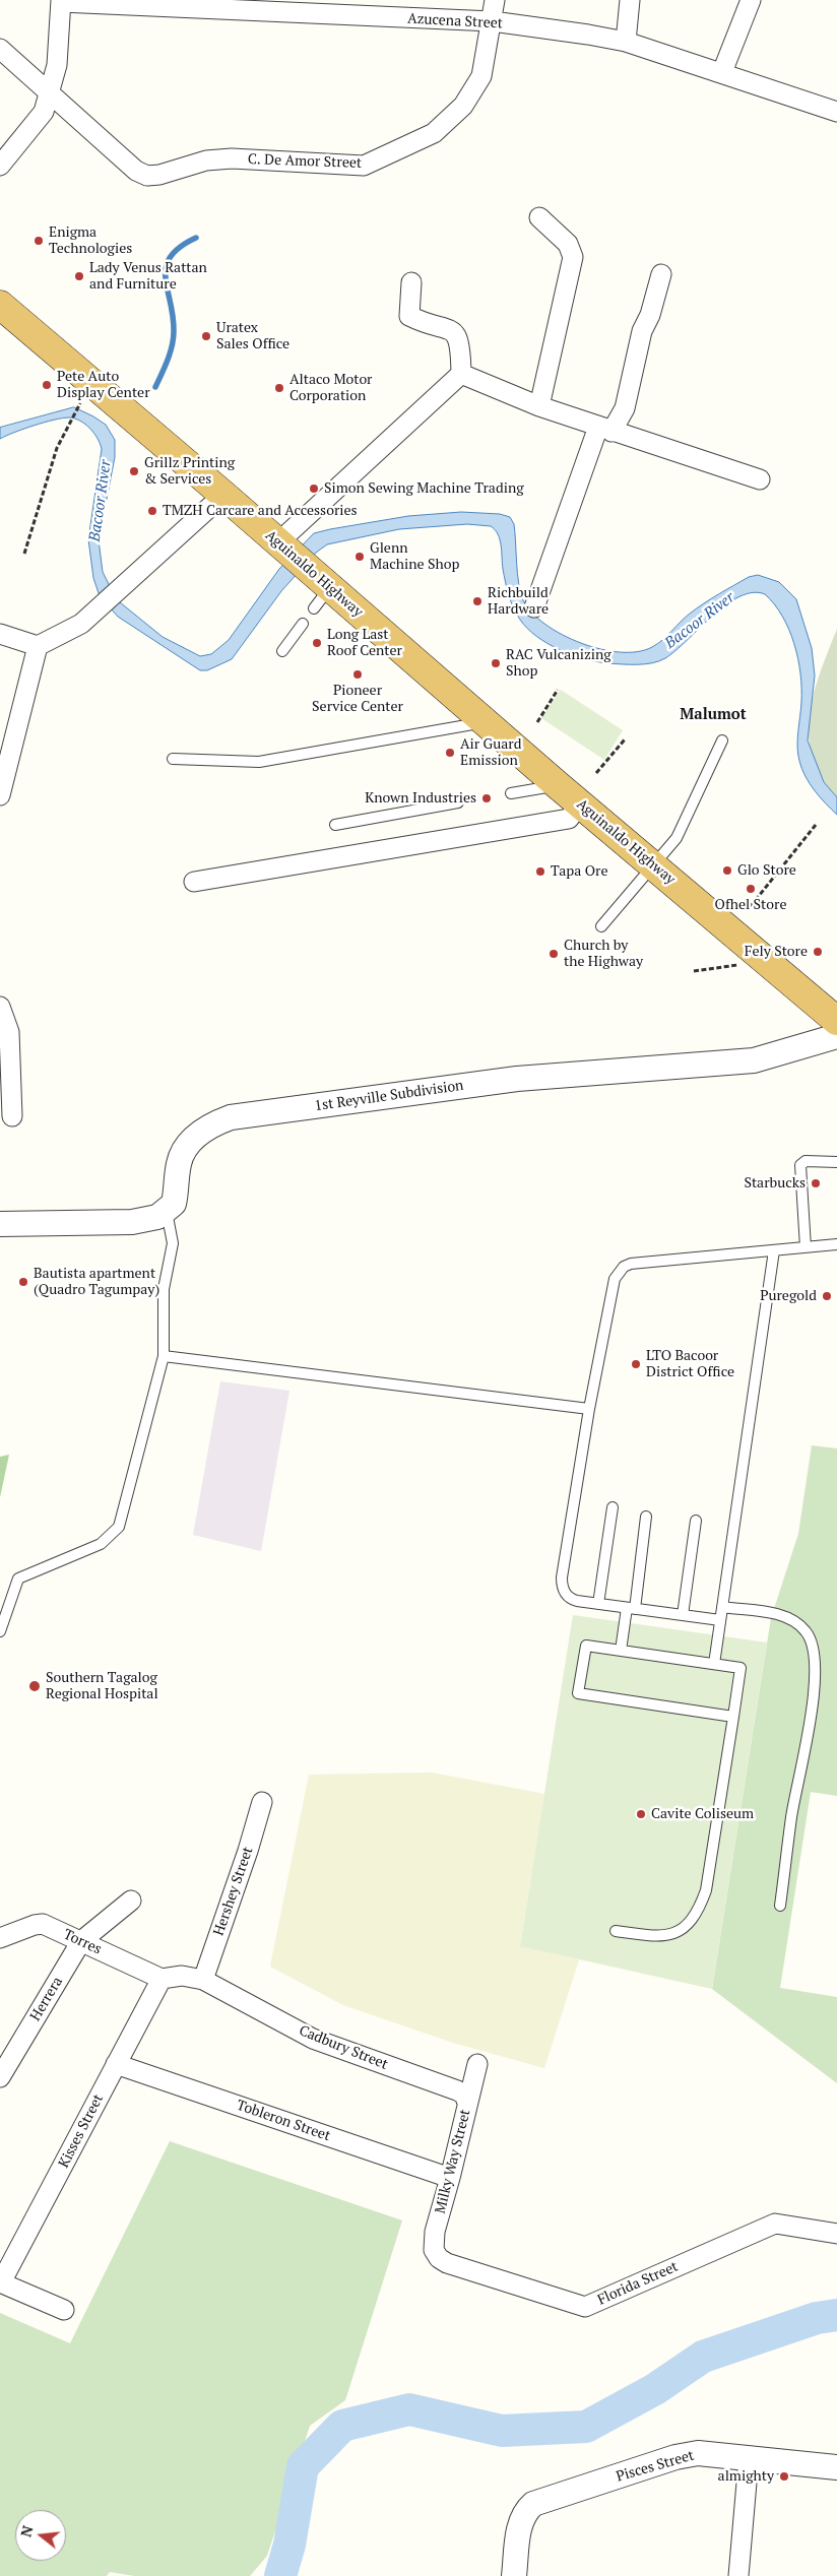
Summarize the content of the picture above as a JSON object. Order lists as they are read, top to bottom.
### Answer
{
  "streets": {
    "highway": ["Aguinaldo Highway"],
    "street": [
      "Azucena Street",
      "C. De Amor Street",
      "1st Reyville Subdivision",
      "Hershey Street",
      "Torres",
      "Herrera",
      "Cadbury Street",
      "Tobleron Street",
      "Kisses Street",
      "Milky Way Street",
      "Florida Street",
      "Pisces Street"
    ]
  },
  "crossings": [
    ["Azucena Street", "C. De Amor Street"],
    ["Hershey Street", "Cadbury Street"],
    ["Torres", "Herrera"],
    ["Torres", "Cadbury Street"],
    ["Torres", "Kisses Street"],
    ["Cadbury Street", "Kisses Street"],
    ["Cadbury Street", "Milky Way Street"],
    ["Tobleron Street", "Kisses Street"],
    ["Tobleron Street", "Milky Way Street"],
    ["Milky Way Street", "Florida Street"]
  ],
  "districts": ["Malumot"],
  "water": ["Bacoor River"],
  "places": [
    "Enigma Technologies",
    "Lady Venus Rattan and Furniture",
    "Uratex Sales Office",
    "Pete Auto Display Center",
    "Altaco Motor Corporation",
    "Grillz Printing & Services",
    "Simon Sewing Machine Trading",
    "TMZH Carcare and Accessories",
    "Glenn Machine Shop",
    "Richbuild Hardware",
    "Long Last Roof Center",
    "RAC Vulcanizing Shop",
    "Pioneer Service Center",
    "Air Guard Emission",
    "Known Industries",
    "Glo Store",
    "Tapa Ore",
    "Ofhel Store",
    "Fely Store",
    "Church by the Highway",
    "Starbucks",
    "Bautista apartment (Quadro Tagumpay)",
    "Puregold",
    "LTO Bacoor District Office",
    "Southern Tagalog Regional Hospital",
    "Cavite Coliseum",
    "almighty"
  ],
  "north": "left"
}
